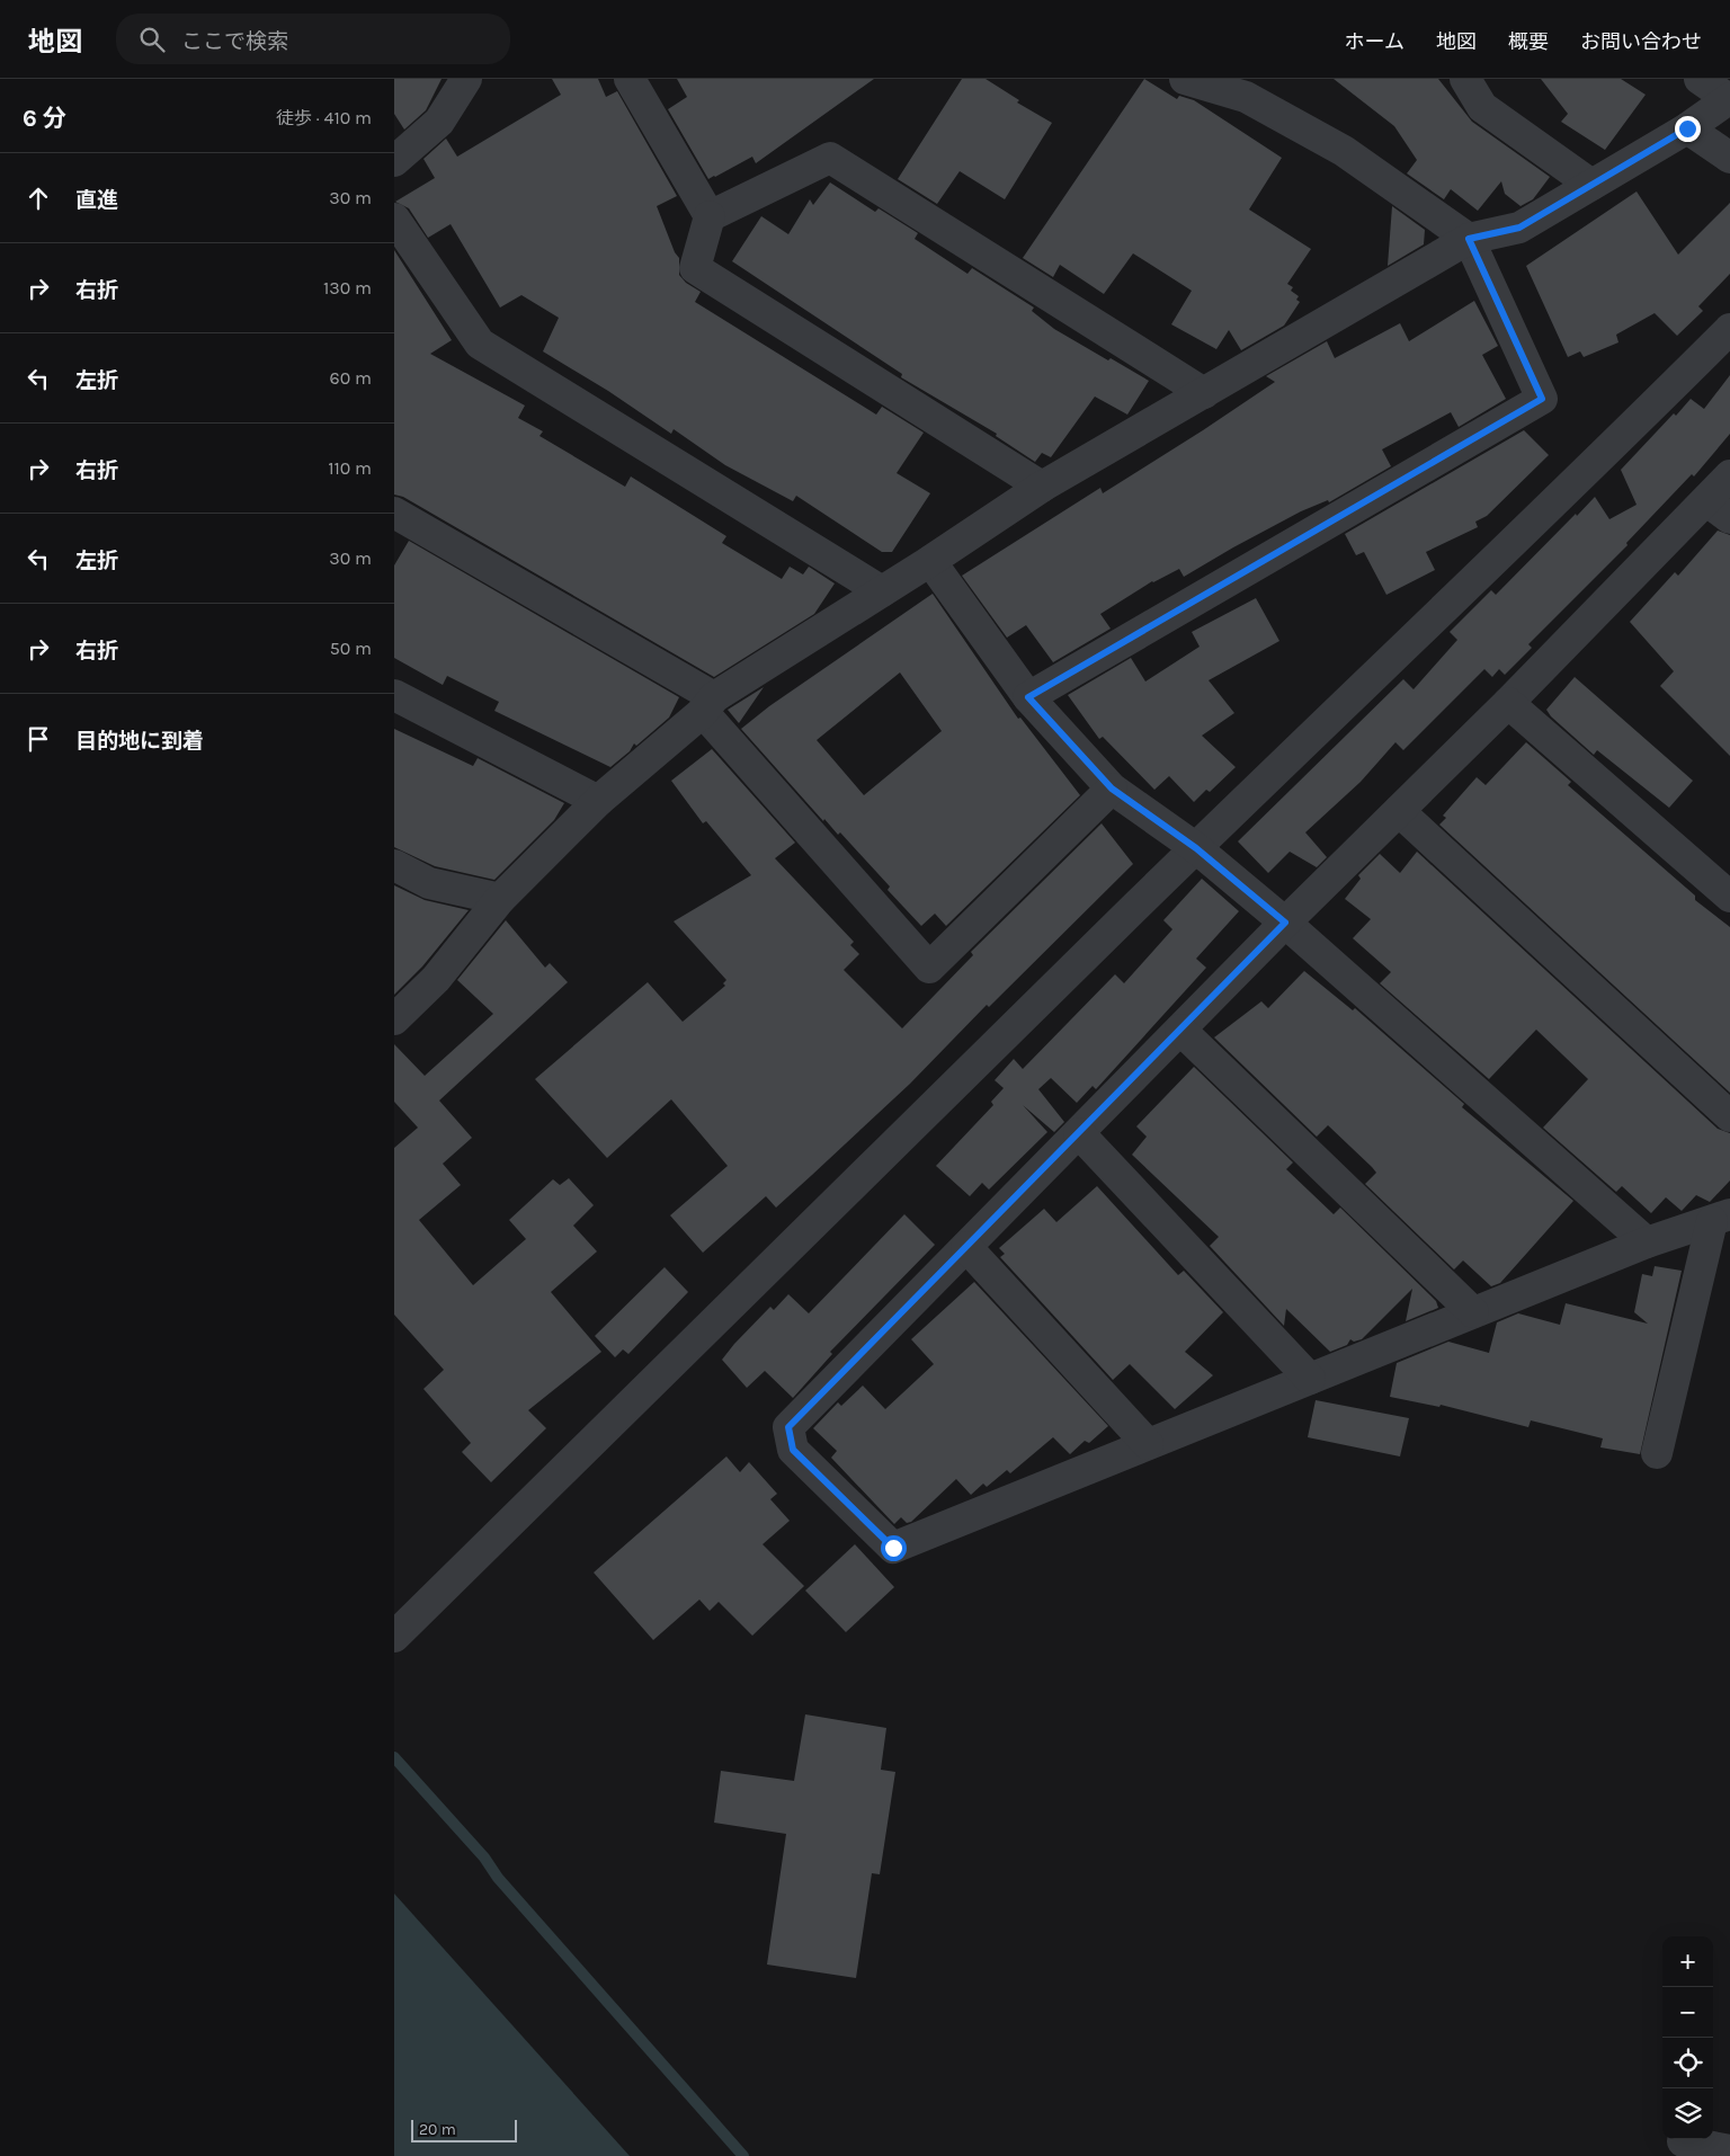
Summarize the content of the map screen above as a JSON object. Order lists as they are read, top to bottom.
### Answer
{
  "scale_bar": "20 m",
  "page": {
    "header": "地図",
    "search": "ここで検索",
    "nav": [
      "ホーム",
      "地図",
      "概要",
      "お問い合わせ"
    ],
    "heading": ["6 分", "徒歩 · 410 m"],
    "list": [
      ["直進", "30 m"],
      ["右折", "130 m"],
      ["左折", "60 m"],
      ["右折", "110 m"],
      ["左折", "30 m"],
      ["右折", "50 m"],
      "目的地に到着"
    ],
    "map_buttons": ["+", "−"],
    "scale": "20 m"
  }
}
